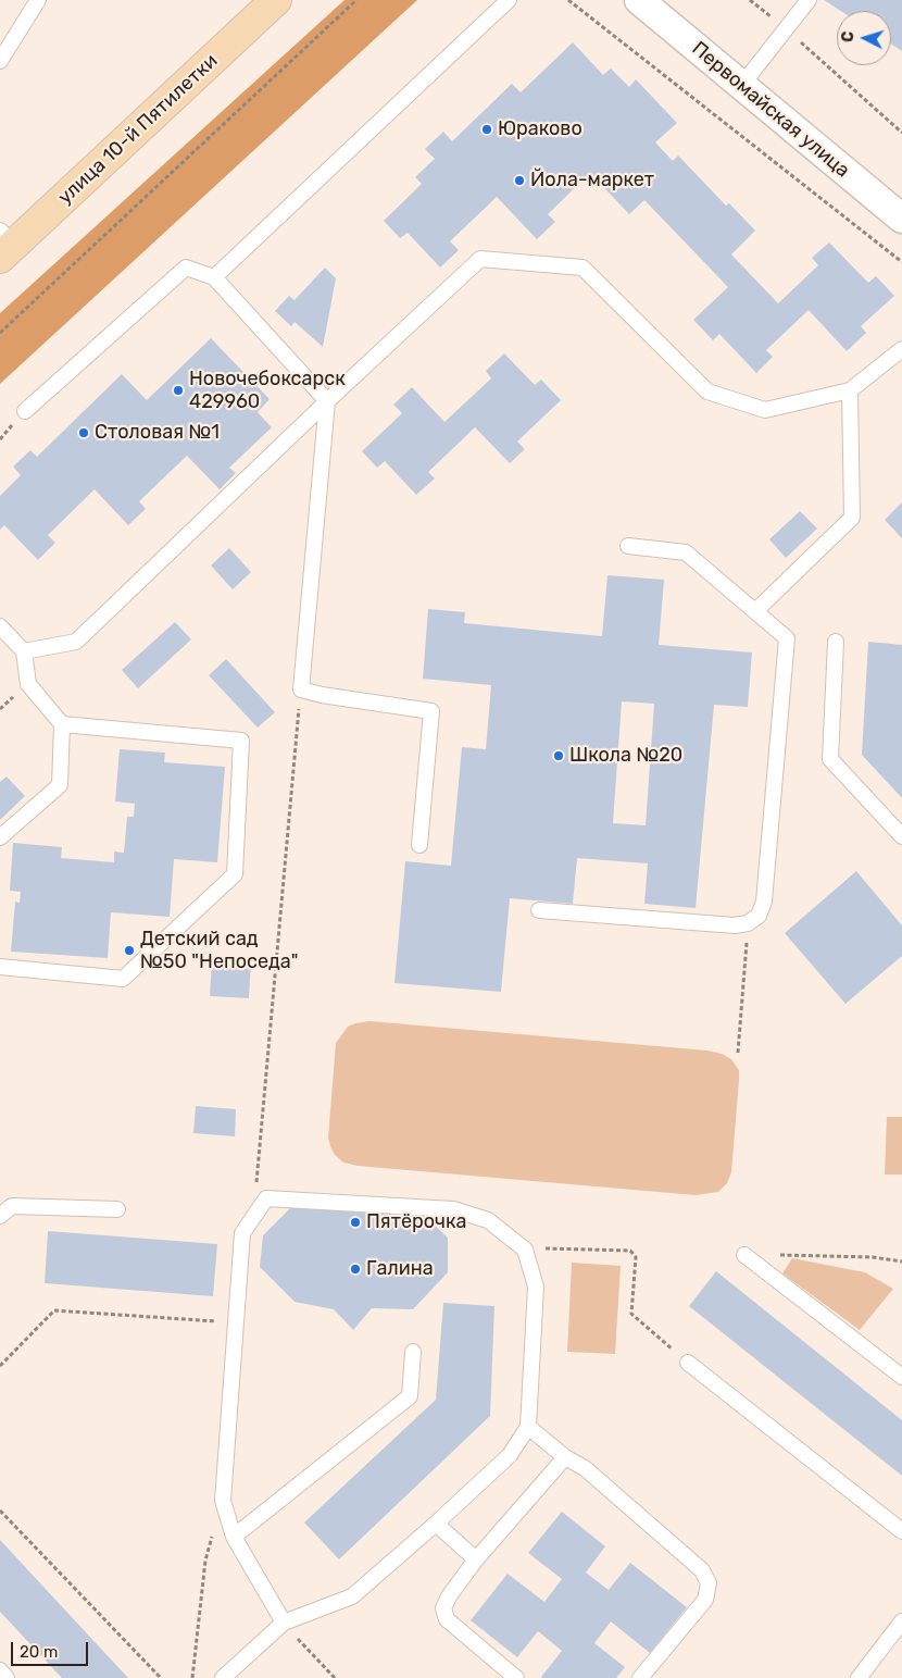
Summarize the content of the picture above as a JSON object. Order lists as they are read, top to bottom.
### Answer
{
  "streets": {
    "main road": ["улица 10-й Пятилетки"],
    "street": ["Первомайская улица"]
  },
  "places": [
    "Юраково",
    "Йола-маркет",
    "Новочебоксарск 429960",
    "Столовая №1",
    "Школа №20",
    "Детский сад №50 \"Непоседа\"",
    "Пятёрочка",
    "Галина"
  ],
  "scale_bar": "20 m",
  "north": "left"
}
